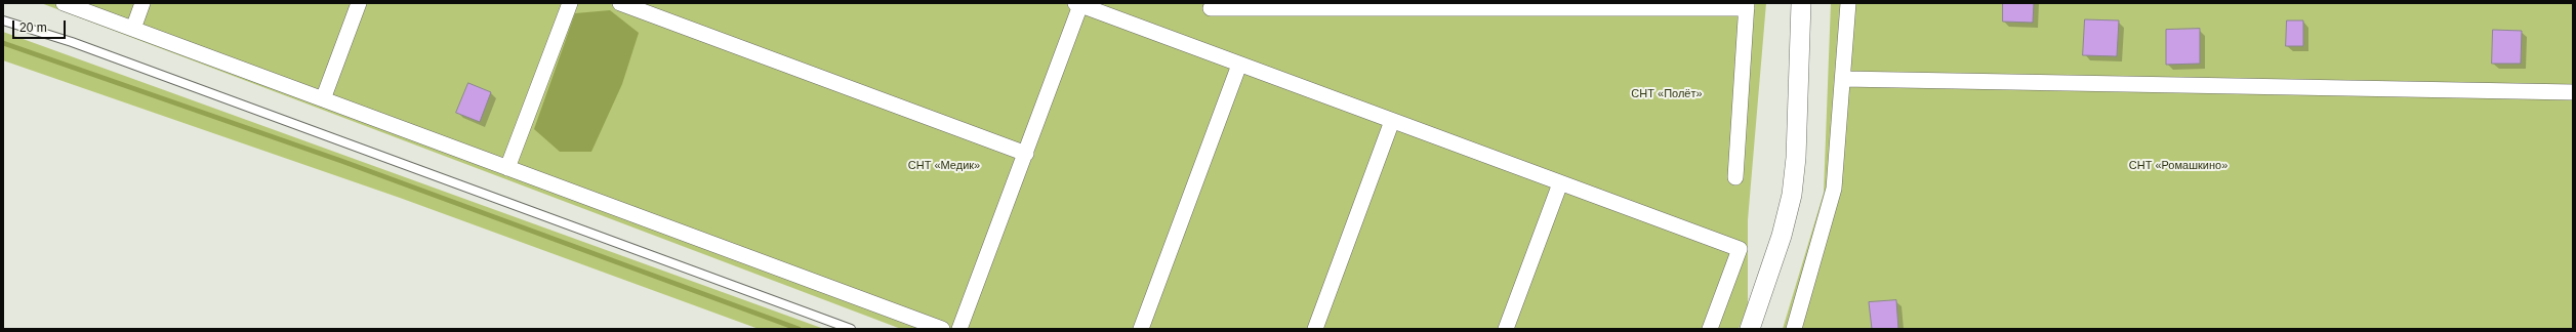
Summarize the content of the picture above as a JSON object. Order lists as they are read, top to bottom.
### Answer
{
  "parks": ["СНТ «Полёт»", "СНТ «Медик»", "СНТ «Ромашкино»"],
  "scale_bar": "20 m"
}
